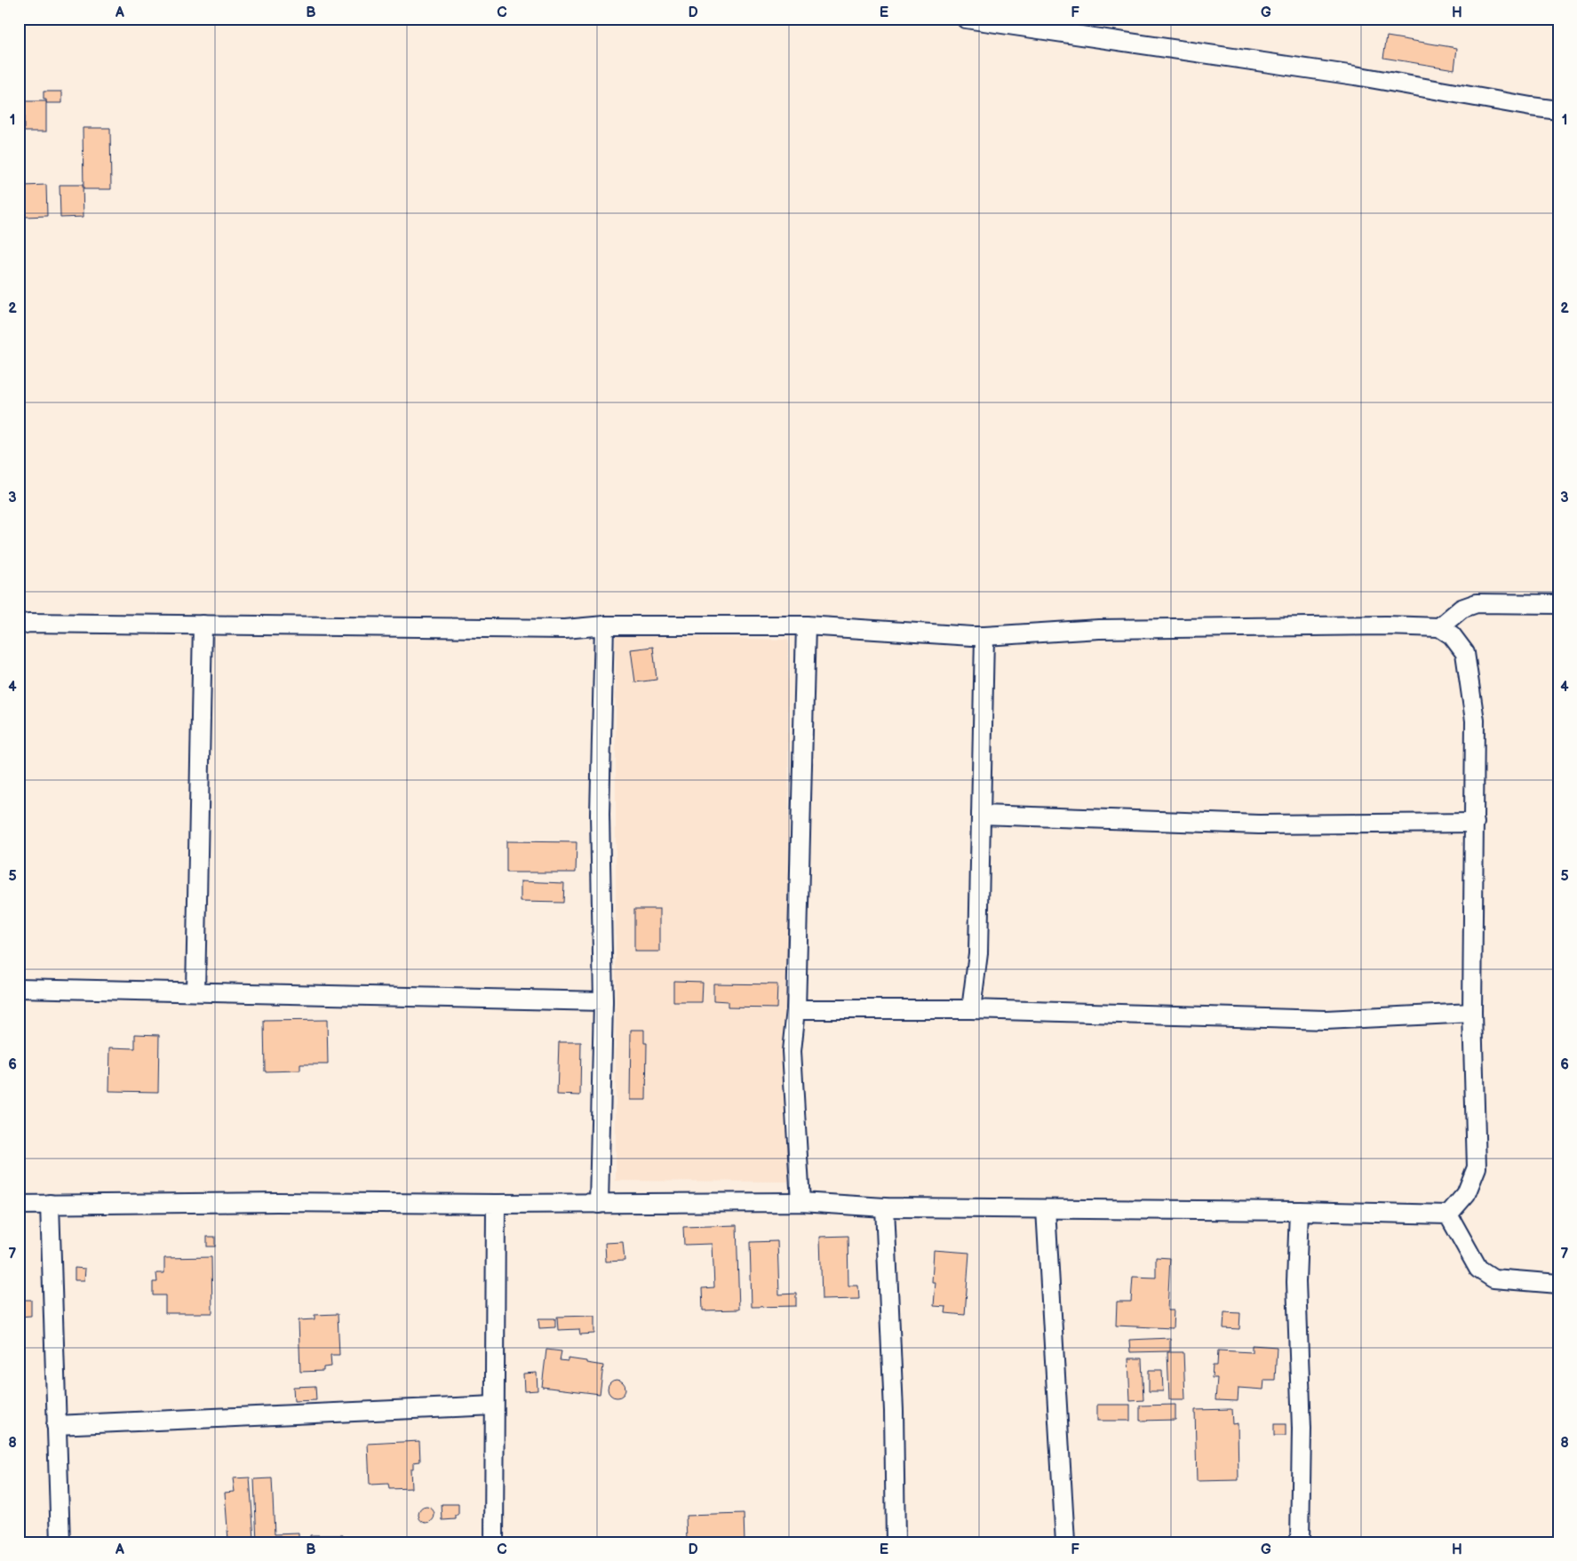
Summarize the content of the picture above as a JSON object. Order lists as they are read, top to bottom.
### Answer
{
  "grid": {
    "columns": [
      "A",
      "B",
      "C",
      "D",
      "E",
      "F",
      "G",
      "H"
    ],
    "rows": [
      "1",
      "2",
      "3",
      "4",
      "5",
      "6",
      "7",
      "8"
    ]
  }
}
